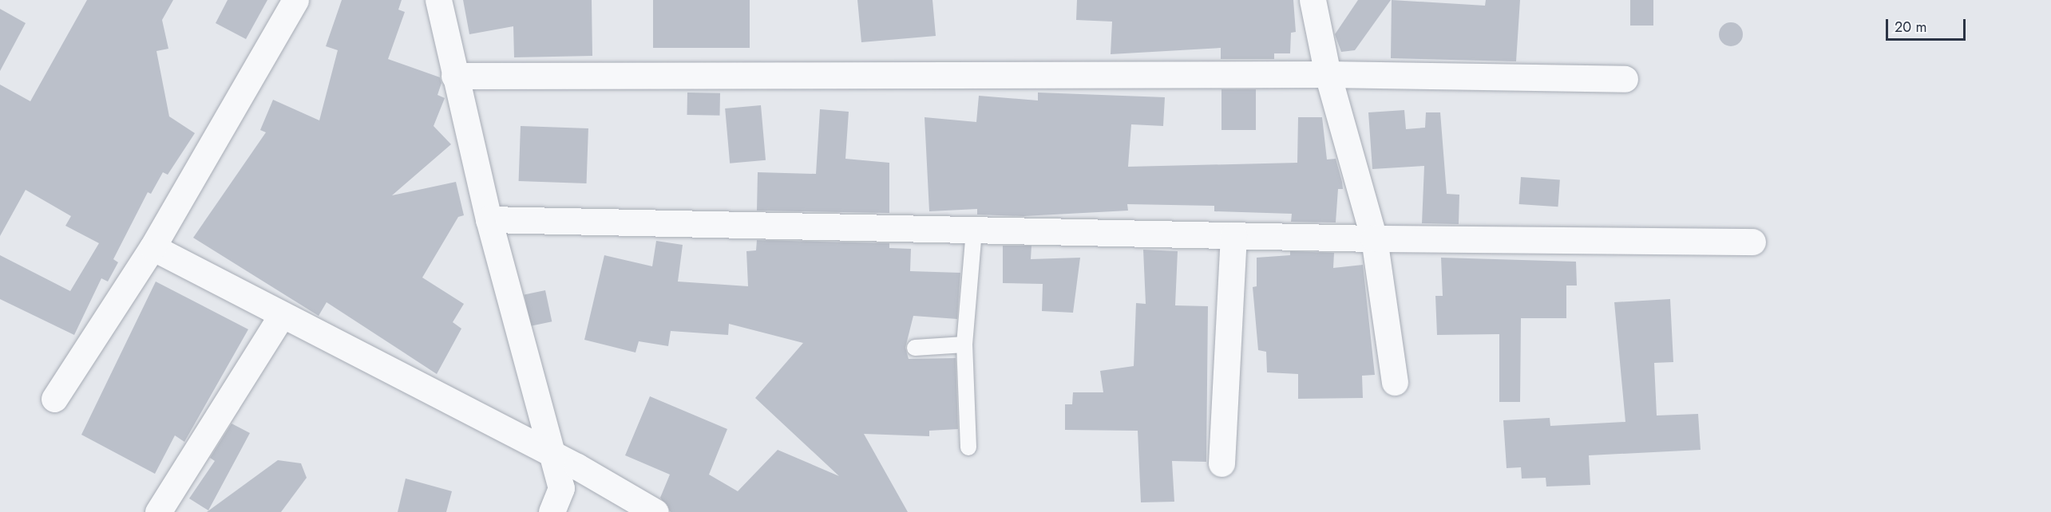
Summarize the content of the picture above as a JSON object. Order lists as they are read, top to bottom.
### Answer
{
  "scale_bar": "20 m"
}
